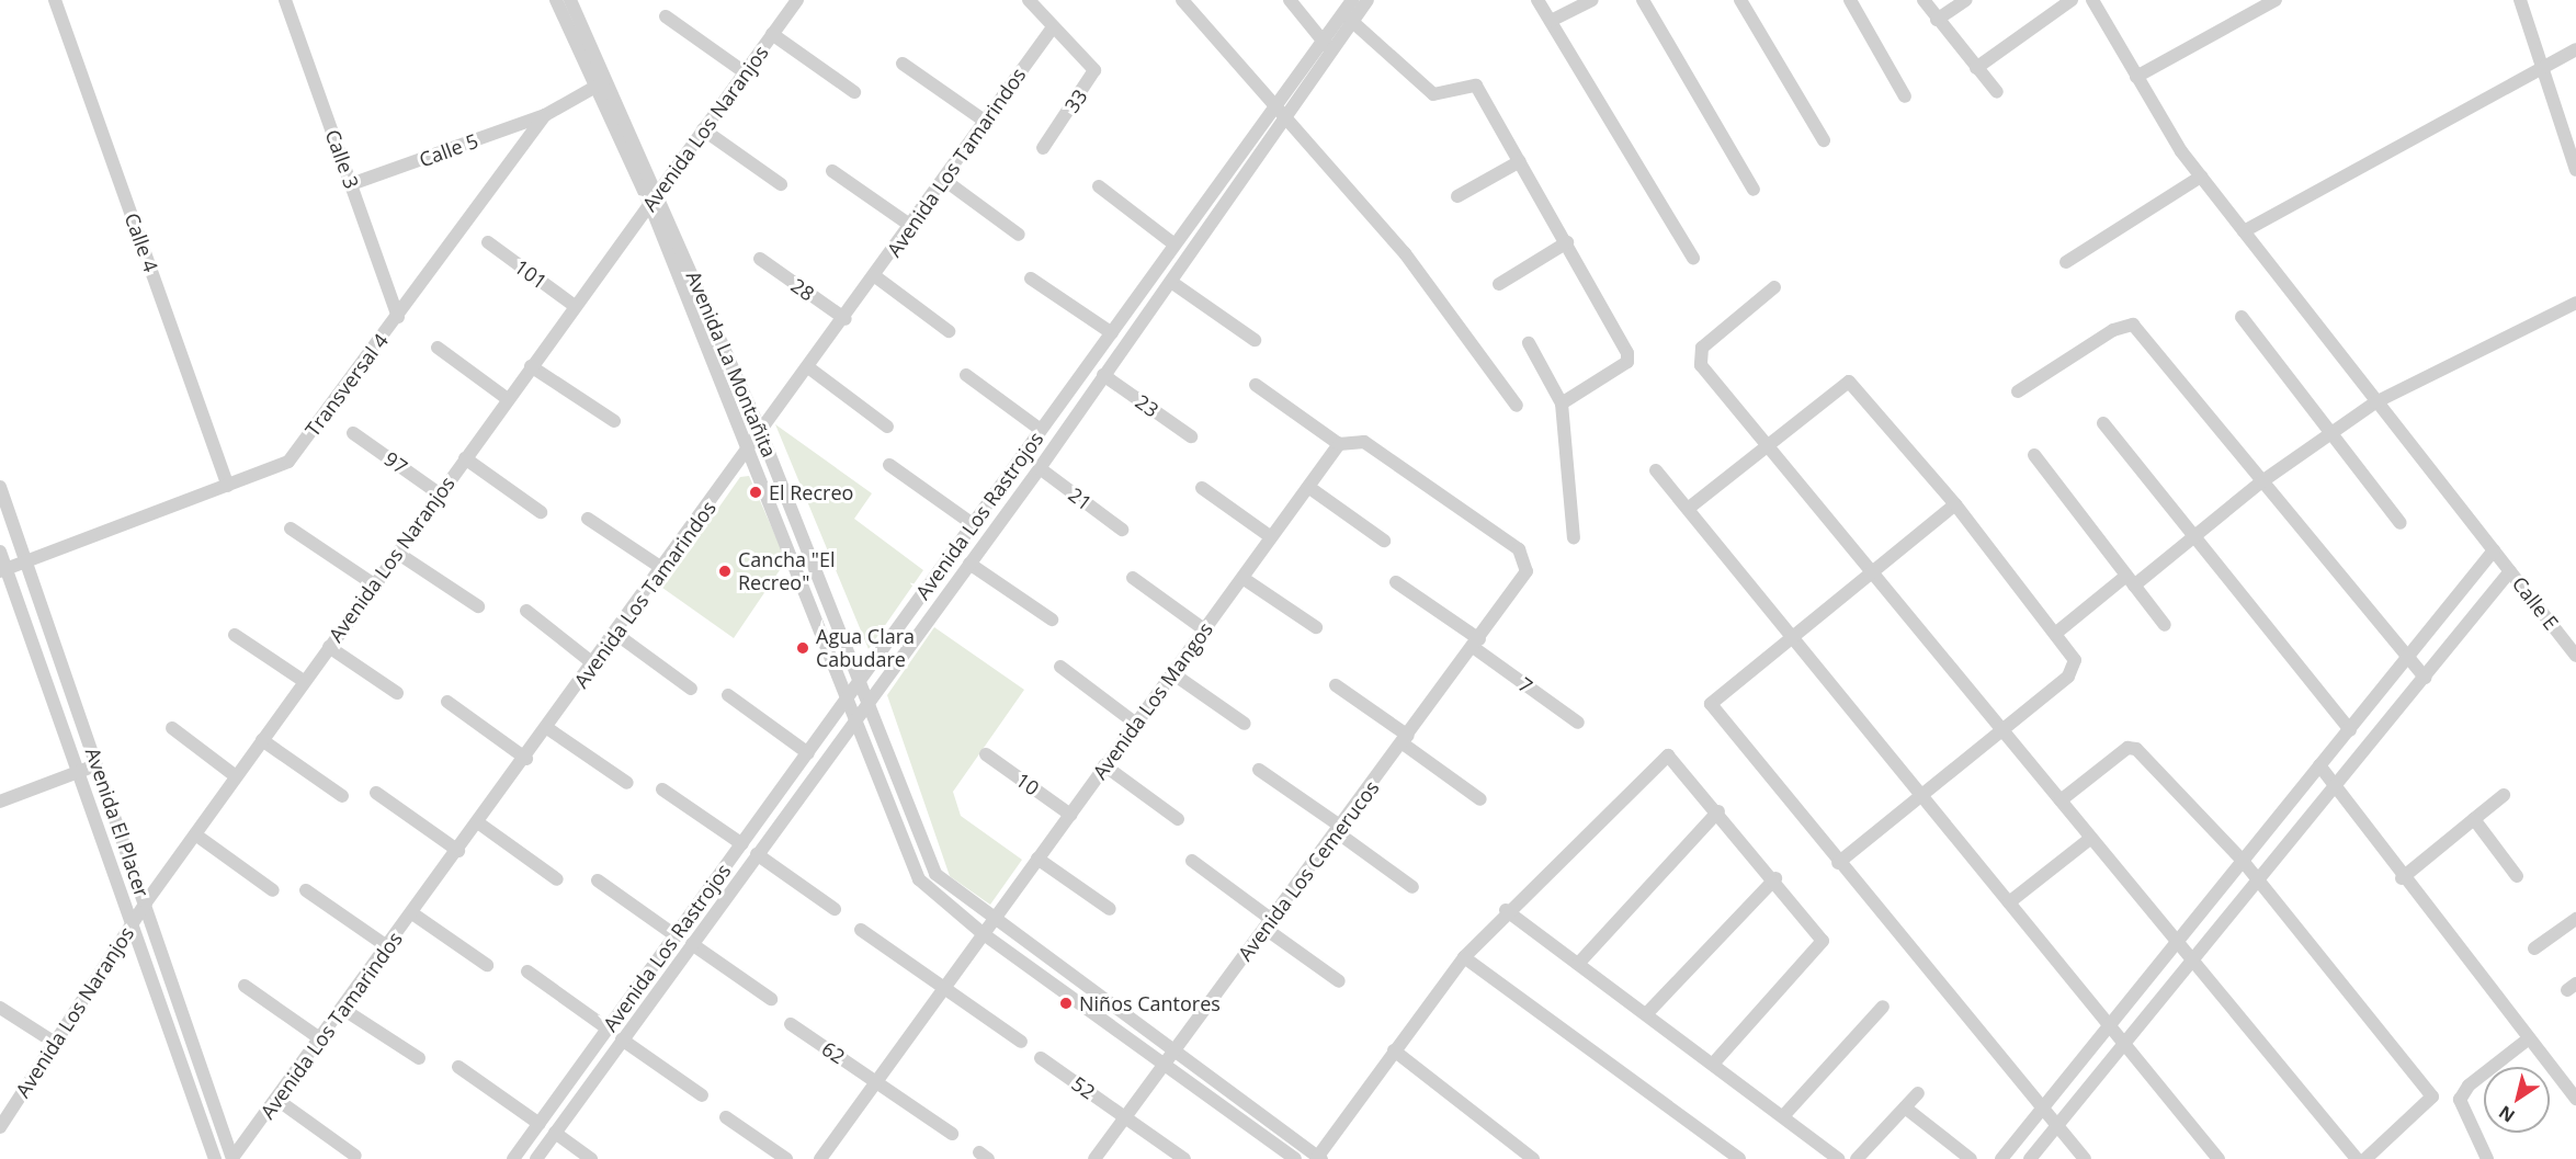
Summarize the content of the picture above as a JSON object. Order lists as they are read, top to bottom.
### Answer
{
  "streets": {
    "street": [
      "33",
      "Avenida Los Naranjos",
      "Calle 5",
      "Calle 3",
      "Avenida Los Tamarindos",
      "Calle 4",
      "101",
      "28",
      "Avenida La Montañita",
      "Transversal 4",
      "23",
      "97",
      "21",
      "Avenida Los Rastrojos",
      "Calle E",
      "7",
      "Avenida Los Mangos",
      "10",
      "Avenida El Placer",
      "Avenida Los Cemerucos",
      "62",
      "52"
    ]
  },
  "crossings": [
    ["33", "Avenida Los Tamarindos"],
    ["Avenida Los Naranjos", "101"],
    ["Avenida Los Naranjos", "Avenida La Montañita"],
    ["Avenida Los Naranjos", "97"],
    ["Avenida Los Naranjos", "Avenida El Placer"],
    ["Calle 5", "Calle 3"],
    ["Calle 5", "Transversal 4"],
    ["Calle 3", "Transversal 4"],
    ["Avenida Los Tamarindos", "28"],
    ["Avenida Los Tamarindos", "Avenida La Montañita"],
    ["Avenida Los Tamarindos", "Avenida El Placer"],
    ["Calle 4", "Transversal 4"],
    ["Avenida La Montañita", "Transversal 4"],
    ["Avenida La Montañita", "Avenida Los Rastrojos"],
    ["Avenida La Montañita", "Avenida Los Mangos"],
    ["Avenida La Montañita", "Avenida Los Cemerucos"],
    ["Transversal 4", "Avenida El Placer"],
    ["23", "Avenida Los Rastrojos"],
    ["21", "Avenida Los Rastrojos"],
    ["7", "Avenida Los Cemerucos"],
    ["Avenida Los Mangos", "10"],
    ["Avenida Los Mangos", "Avenida Los Cemerucos"],
    ["Avenida Los Mangos", "62"],
    ["Avenida Los Cemerucos", "52"]
  ],
  "places": [
    "El Recreo",
    "Cancha \"El Recreo\"",
    "Agua Clara Cabudare",
    "Niños Cantores"
  ],
  "north": "bottom left"
}
